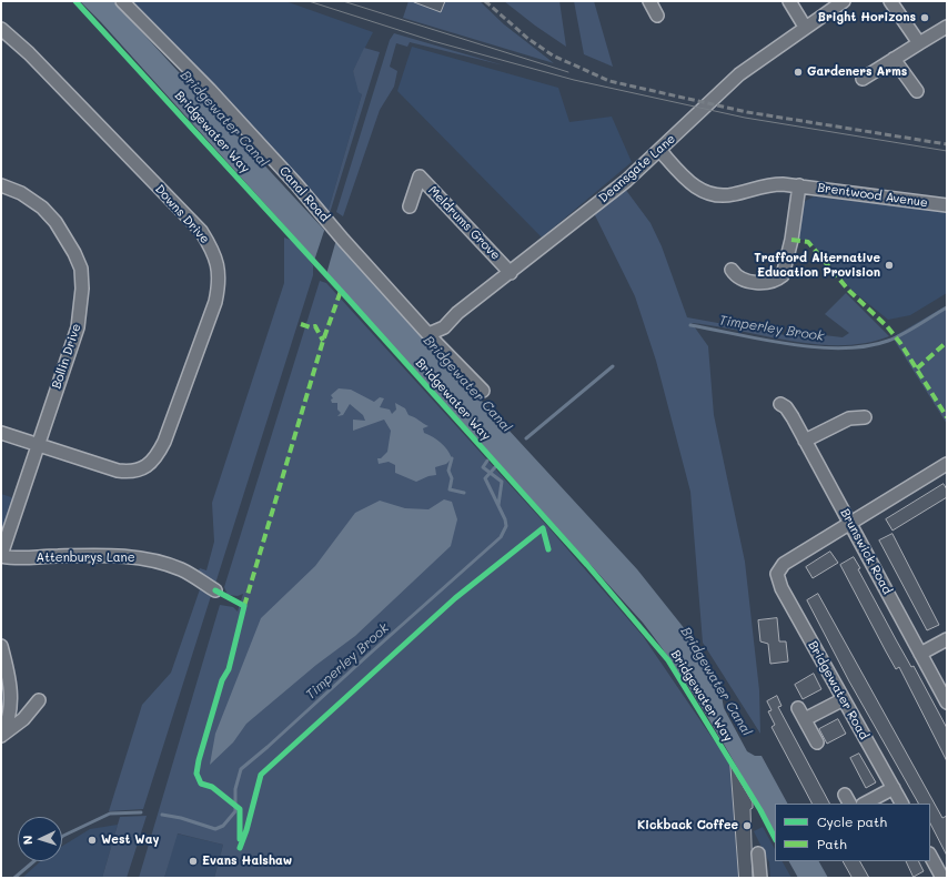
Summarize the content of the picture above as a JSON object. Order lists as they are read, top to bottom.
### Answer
{
  "streets": {
    "street": [
      "Deansgate Lane",
      "Canal Road",
      "Brentwood Avenue",
      "Downs Drive",
      "Meldrums Grove",
      "Bollin Drive",
      "Brunswick Road",
      "Attenburys Lane",
      "Bridgewater Road"
    ],
    "cycle path": ["Bridgewater Way"]
  },
  "crossings": [
    ["Deansgate Lane", "Canal Road"],
    ["Deansgate Lane", "Brentwood Avenue"],
    ["Deansgate Lane", "Meldrums Grove"],
    ["Downs Drive", "Bollin Drive"],
    ["Bollin Drive", "Attenburys Lane"],
    ["Brunswick Road", "Bridgewater Road"]
  ],
  "water": ["Bridgewater Canal", "Timperley Brook"],
  "places": [
    "Bright Horizons",
    "Gardeners Arms",
    "Trafford Alternative Education Provision",
    "Kickback Coffee",
    "West Way",
    "Evans Halshaw"
  ],
  "legend": ["Cycle path", "Path"],
  "north": "left"
}
